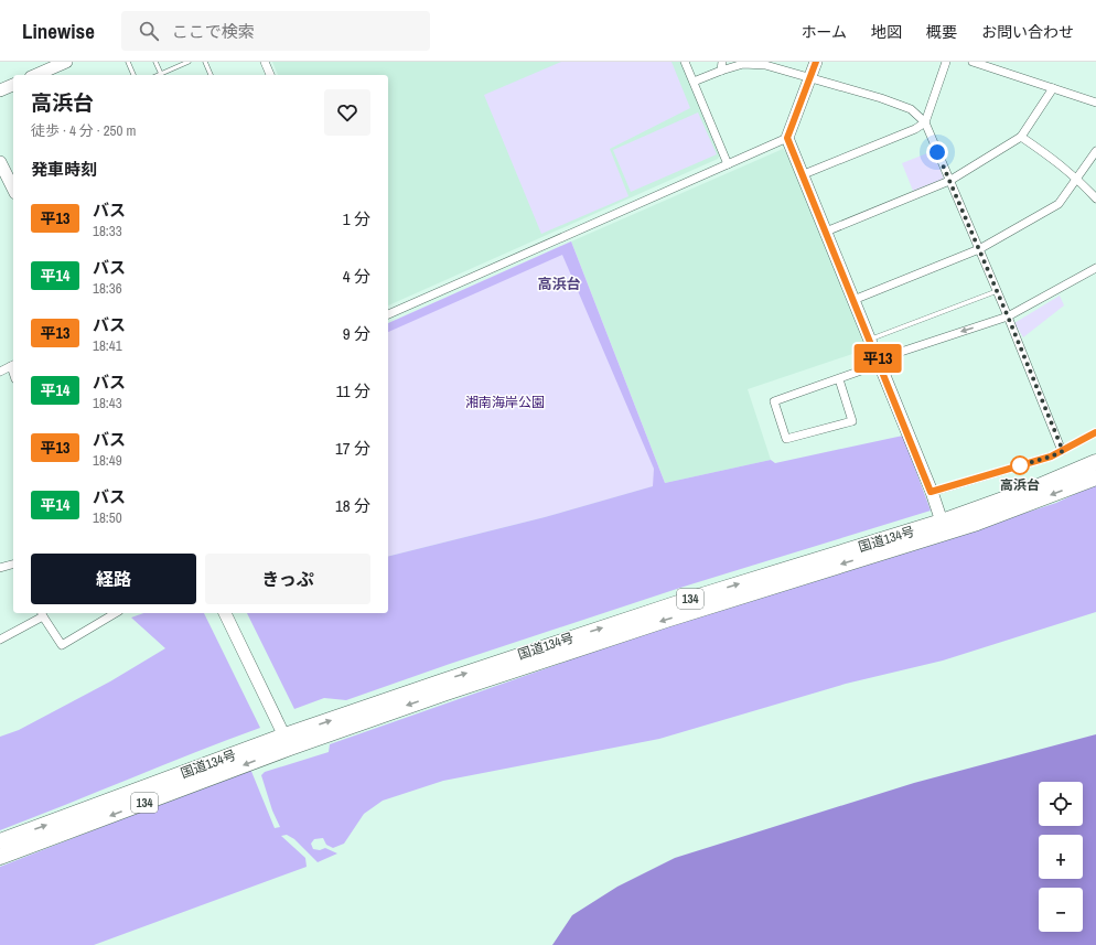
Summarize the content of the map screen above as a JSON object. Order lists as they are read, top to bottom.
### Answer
{
  "streets": {
    "highway": ["国道134号", "134"]
  },
  "districts": ["高浜台"],
  "parks": ["湘南海岸公園"],
  "places": ["高浜台"],
  "lines": ["bus line 平13"],
  "page": {
    "header": "Linewise",
    "search": "ここで検索",
    "nav": [
      "ホーム",
      "地図",
      "概要",
      "お問い合わせ"
    ],
    "on_map": "平13",
    "heading": [
      ["高浜台", "徒歩 · 4 分 · 250 m"],
      "発車時刻"
    ],
    "list": [
      {
        "mark": "平13",
        "name": "バス",
        "note": "18:33",
        "value": "1 分"
      },
      {
        "mark": "平14",
        "name": "バス",
        "note": "18:36",
        "value": "4 分"
      },
      {
        "mark": "平13",
        "name": "バス",
        "note": "18:41",
        "value": "9 分"
      },
      {
        "mark": "平14",
        "name": "バス",
        "note": "18:43",
        "value": "11 分"
      },
      {
        "mark": "平13",
        "name": "バス",
        "note": "18:49",
        "value": "17 分"
      },
      {
        "mark": "平14",
        "name": "バス",
        "note": "18:50",
        "value": "18 分"
      }
    ],
    "buttons": ["経路", "きっぷ"],
    "map_buttons": ["+", "−"]
  }
}
